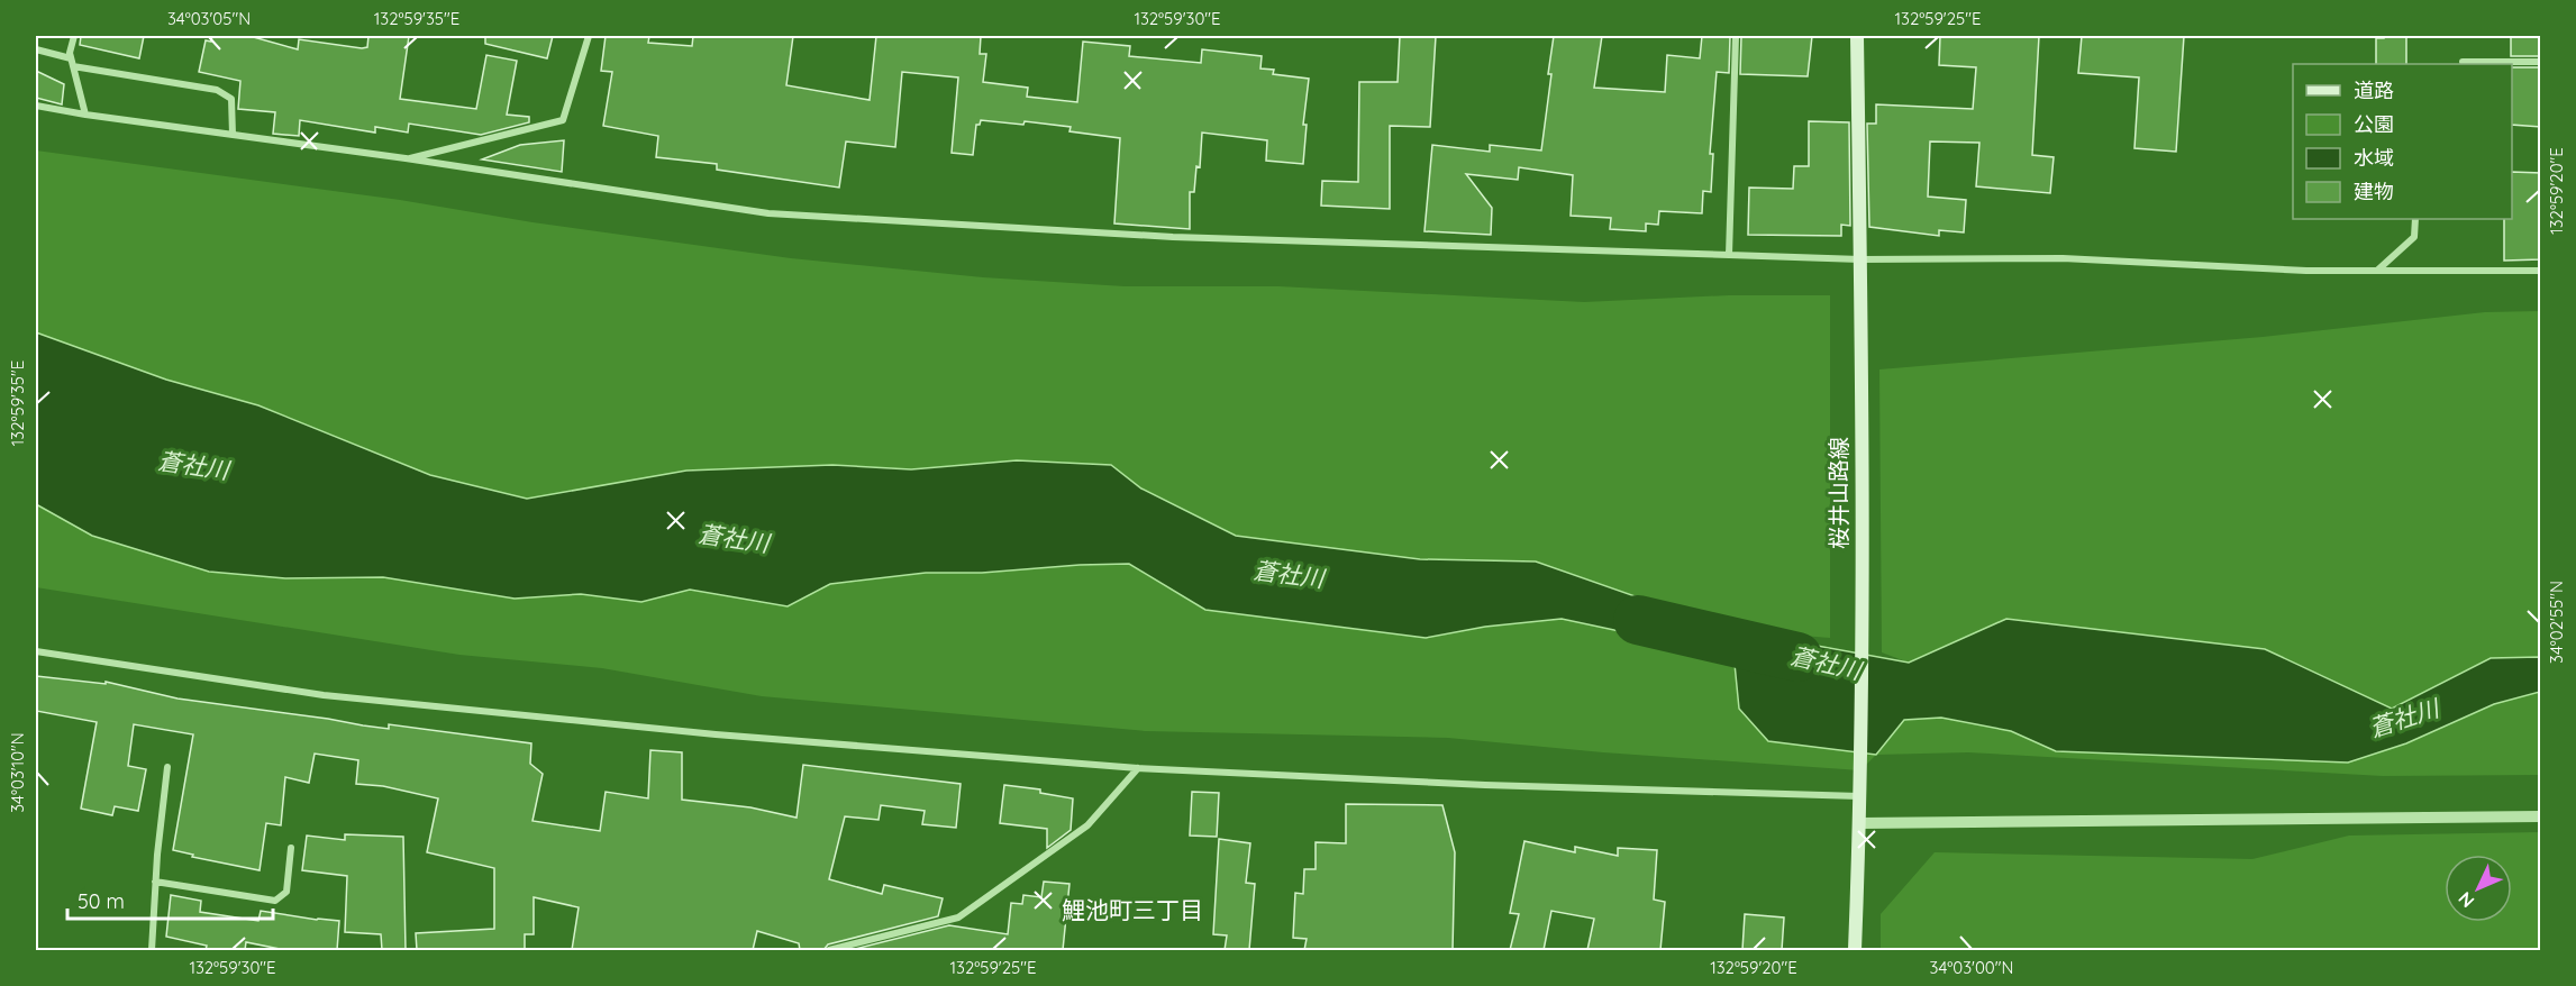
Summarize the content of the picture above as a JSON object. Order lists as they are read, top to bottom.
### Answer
{
  "streets": {
    "main road": ["桜井山路線"]
  },
  "districts": ["鯉池町三丁目"],
  "water": ["蒼社川"],
  "legend": [
    "道路",
    "公園",
    "水域",
    "建物"
  ],
  "scale_bar": "50 m",
  "north": "bottom left",
  "coordinates": [
    "34°03'05\"N",
    "132°59'35\"E",
    "132°59'30\"E",
    "132°59'25\"E",
    "132°59'20\"E",
    "34°02'55\"N",
    "34°03'10\"N",
    "34°03'00\"N"
  ]
}
